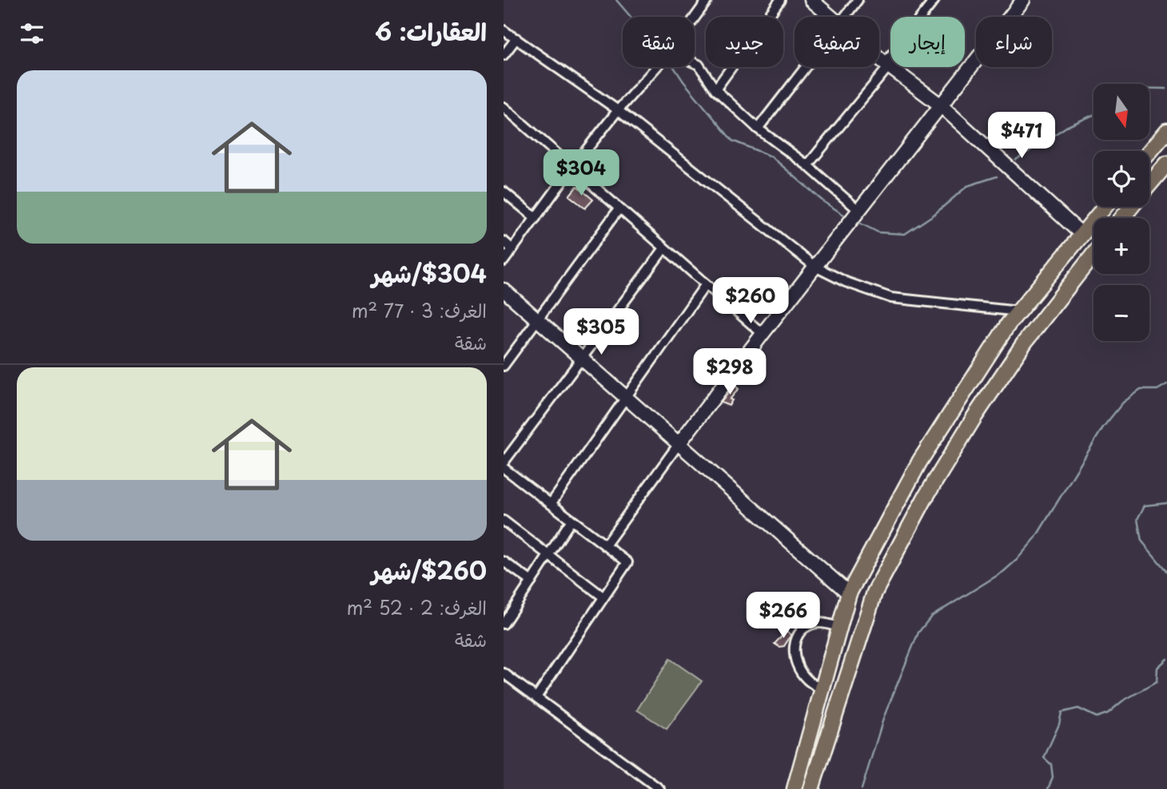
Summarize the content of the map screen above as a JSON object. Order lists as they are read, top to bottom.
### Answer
{
  "north": "bottom",
  "page": {
    "heading": "العقارات: 6",
    "chip": [
      "شراء",
      "إيجار",
      "تصفية",
      "جديد",
      "شقة"
    ],
    "list": [
      {
        "name": "$304/شهر",
        "note": "الغرف: 3 · 77 m² · شقة"
      },
      {
        "name": "$260/شهر",
        "note": "الغرف: 2 · 52 m² · شقة"
      }
    ],
    "map_buttons": ["+", "−"],
    "price": [
      "$471",
      "$304",
      "$260",
      "$305",
      "$298",
      "$266"
    ]
  }
}
